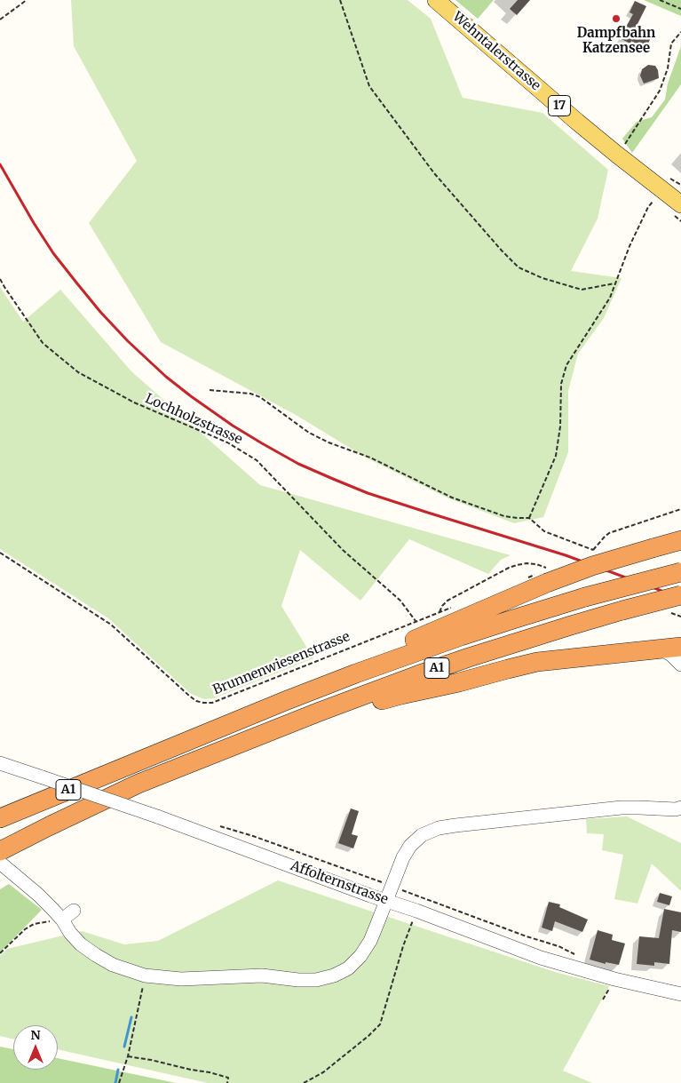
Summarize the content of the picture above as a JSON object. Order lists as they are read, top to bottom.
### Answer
{
  "streets": {
    "highway": ["A1"],
    "main road": ["Wehntalerstrasse", "17"],
    "street": ["Affolternstrasse"],
    "path": ["Lochholzstrasse", "Brunnenwiesenstrasse"]
  },
  "crossings": [
    ["Lochholzstrasse", "Brunnenwiesenstrasse"]
  ],
  "places": ["Dampfbahn Katzensee"],
  "north": "top"
}
